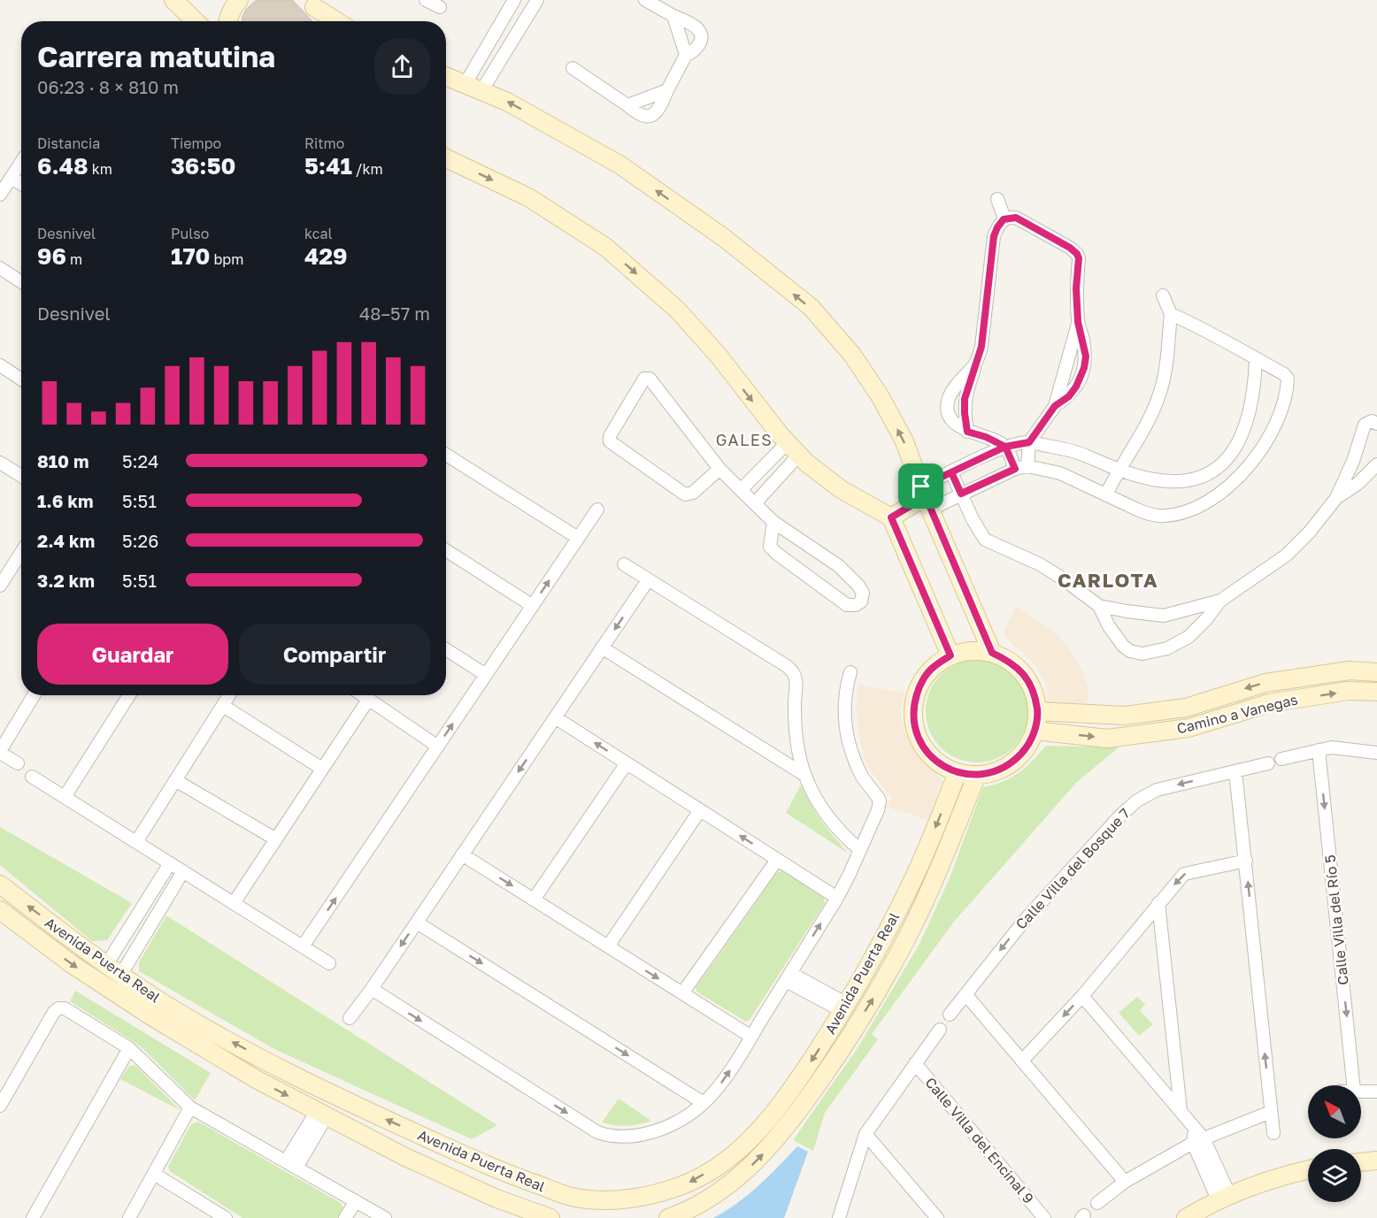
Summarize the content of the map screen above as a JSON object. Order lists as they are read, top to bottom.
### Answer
{
  "streets": {
    "main road": ["Camino a Vanegas", "Avenida Puerta Real"],
    "street": ["Calle Villa del Bosque 7", "Calle Villa del Río 5", "Calle Villa del Encinal 9"]
  },
  "crossings": [
    ["Camino a Vanegas", "Avenida Puerta Real"]
  ],
  "districts": ["GALES", "CARLOTA"],
  "north": "top left",
  "page": {
    "heading": ["Carrera matutina", "06:23 · 8 × 810 m"],
    "stats": [
      ["Distancia", "6.48 km"],
      ["Tiempo", "36:50"],
      ["Ritmo", "5:41 /km"],
      ["Desnivel", "96 m"],
      ["Pulso", "170 bpm"],
      ["kcal", "429"]
    ],
    "chart": ["Desnivel", "48–57 m"],
    "list": [
      {
        "name": "810 m",
        "note": "5:24"
      },
      {
        "name": "1.6 km",
        "note": "5:51"
      },
      {
        "name": "2.4 km",
        "note": "5:26"
      },
      {
        "name": "3.2 km",
        "note": "5:51"
      }
    ],
    "buttons": ["Guardar", "Compartir"]
  }
}
